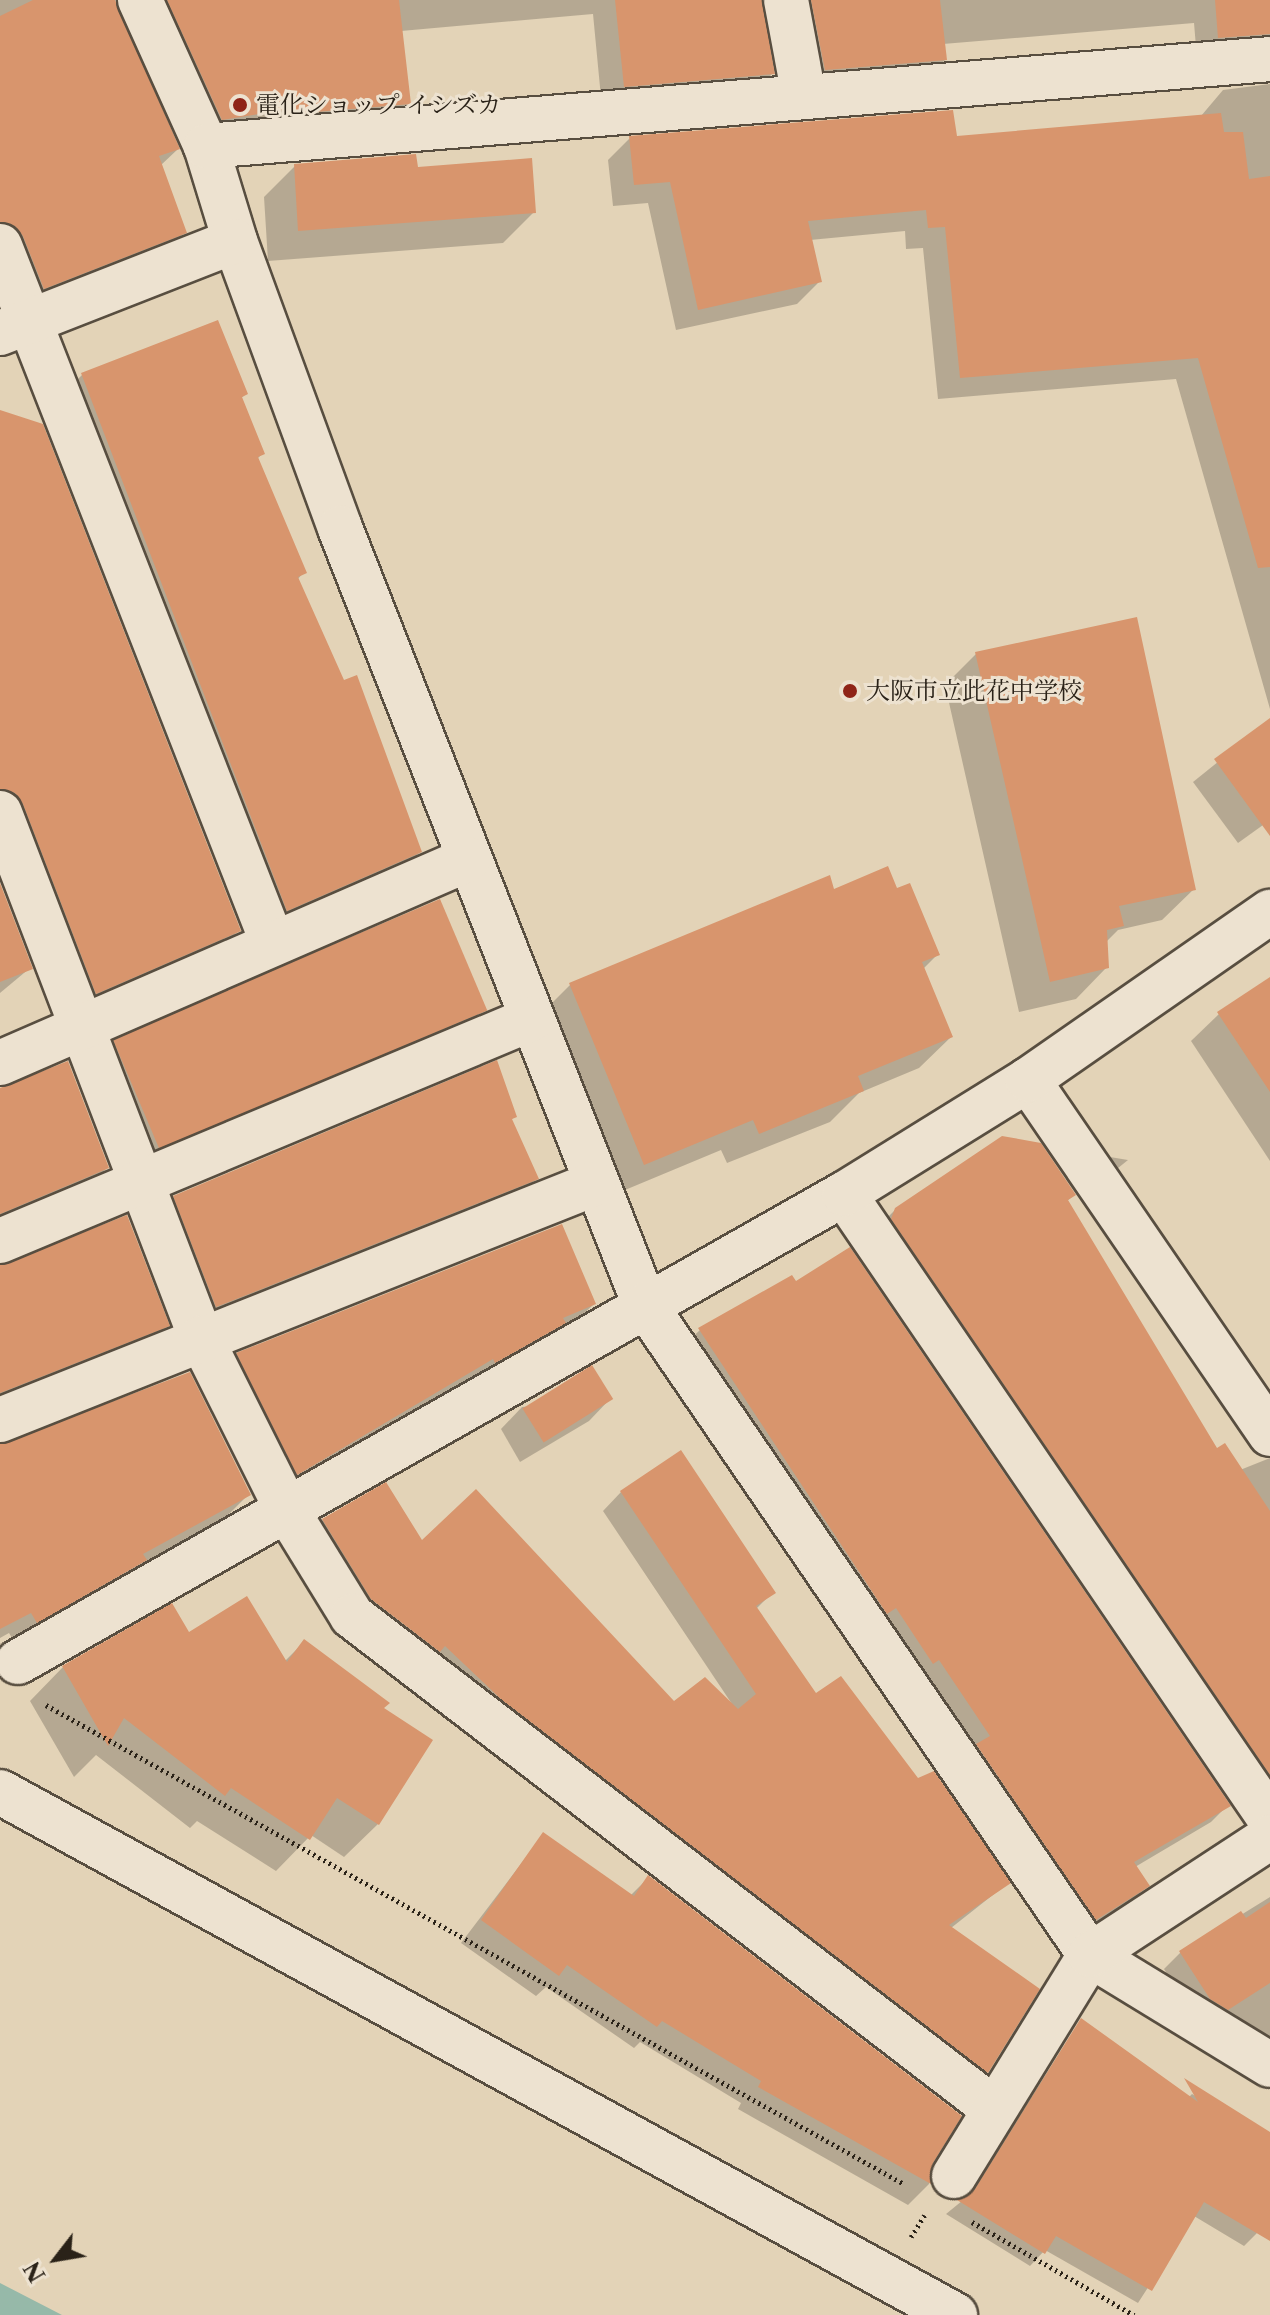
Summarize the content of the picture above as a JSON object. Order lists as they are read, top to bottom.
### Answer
{
  "places": ["電化ショップ イシズカ", "大阪市立此花中学校"],
  "north": "bottom left"
}
